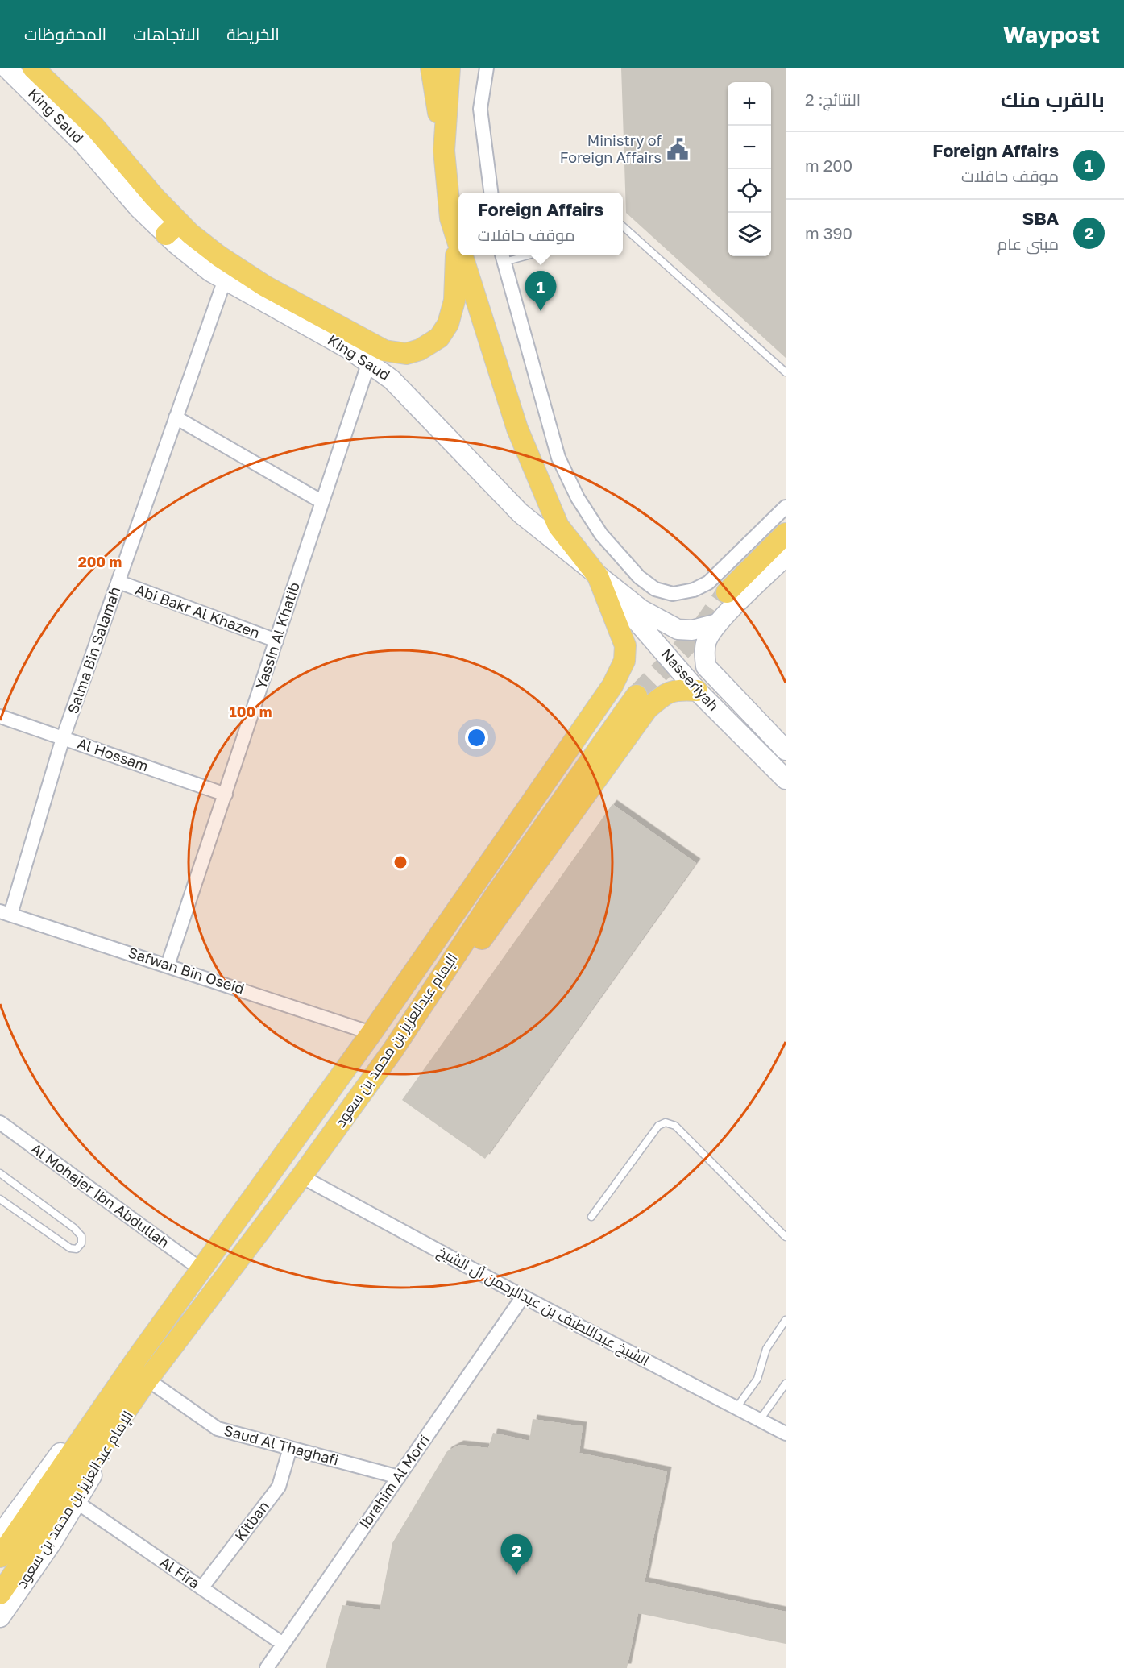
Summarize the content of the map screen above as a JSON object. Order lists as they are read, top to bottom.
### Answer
{
  "streets": {
    "main road": ["King Saud", "الإمام عبدالعزيز بن محمد بن سعود"],
    "street": [
      "Abi Bakr Al Khazen",
      "Yassin Al Khatib",
      "Salma Bin Salamah",
      "Nasseriyah",
      "Al Hossam",
      "Safwan Bin Oseid",
      "Al Mohajer Ibn Abdullah",
      "الشيخ عبداللطيف بن عبدالرحمن آل الشيخ",
      "Saud Al Thaghafi",
      "Ibrahim Al Morri",
      "Kitban",
      "Al Fira"
    ]
  },
  "crossings": [
    ["King Saud", "Yassin Al Khatib"],
    ["King Saud", "Salma Bin Salamah"],
    ["King Saud", "Nasseriyah"],
    ["King Saud", "الإمام عبدالعزيز بن محمد بن سعود"],
    ["Abi Bakr Al Khazen", "Yassin Al Khatib"],
    ["Abi Bakr Al Khazen", "Salma Bin Salamah"],
    ["Yassin Al Khatib", "Al Hossam"],
    ["Yassin Al Khatib", "Safwan Bin Oseid"],
    ["Salma Bin Salamah", "Al Hossam"],
    ["Salma Bin Salamah", "Safwan Bin Oseid"],
    ["Nasseriyah", "الإمام عبدالعزيز بن محمد بن سعود"],
    ["Safwan Bin Oseid", "الإمام عبدالعزيز بن محمد بن سعود"],
    ["الإمام عبدالعزيز بن محمد بن سعود", "Al Mohajer Ibn Abdullah"],
    ["الإمام عبدالعزيز بن محمد بن سعود", "الشيخ عبداللطيف بن عبدالرحمن آل الشيخ"],
    ["الإمام عبدالعزيز بن محمد بن سعود", "Saud Al Thaghafi"],
    ["الإمام عبدالعزيز بن محمد بن سعود", "Al Fira"],
    ["الشيخ عبداللطيف بن عبدالرحمن آل الشيخ", "Ibrahim Al Morri"],
    ["Saud Al Thaghafi", "Ibrahim Al Morri"],
    ["Saud Al Thaghafi", "Kitban"],
    ["Ibrahim Al Morri", "Al Fira"],
    ["Kitban", "Al Fira"]
  ],
  "places": {
    "public building": ["Ministry of Foreign Affairs"]
  },
  "page": {
    "header": "Waypost",
    "nav": ["الخريطة", "الاتجاهات", "المحفوظات"],
    "heading": ["بالقرب منك", "النتائج: 2"],
    "map_buttons": ["+", "−"],
    "list": [
      {
        "mark": "1",
        "name": "Foreign Affairs",
        "note": "موقف حافلات",
        "value": "200 m"
      },
      {
        "mark": "2",
        "name": "SBA",
        "note": "مبنى عام",
        "value": "390 m"
      }
    ],
    "popup": ["Foreign Affairs", "موقف حافلات"],
    "pins": ["1", "2"]
  },
  "rings": ["200 m", "100 m"]
}
